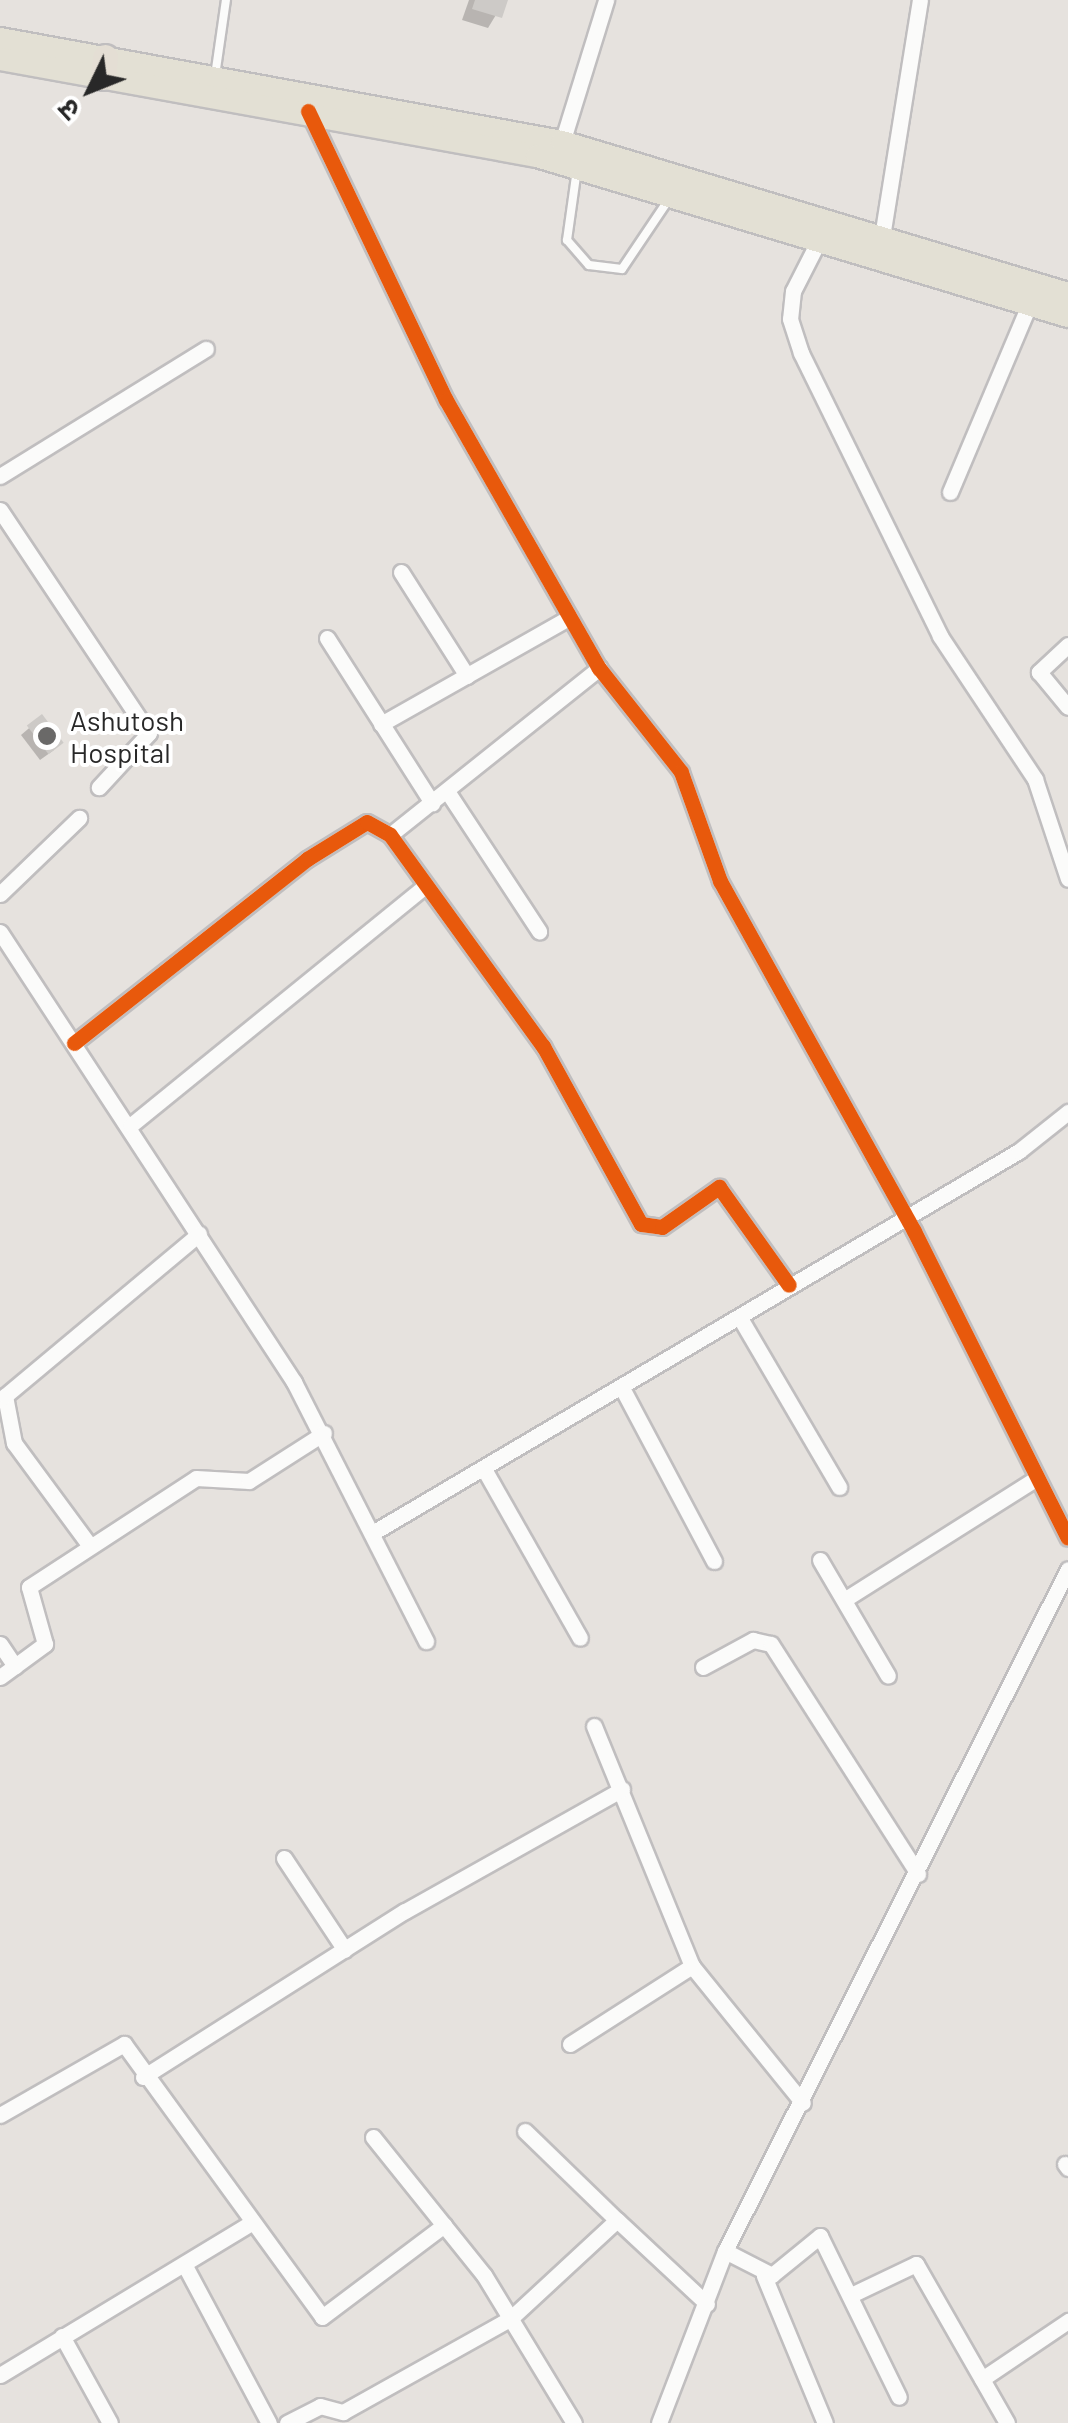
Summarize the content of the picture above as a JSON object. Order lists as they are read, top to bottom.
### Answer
{
  "places": ["Ashutosh Hospital"],
  "north": "bottom left"
}
